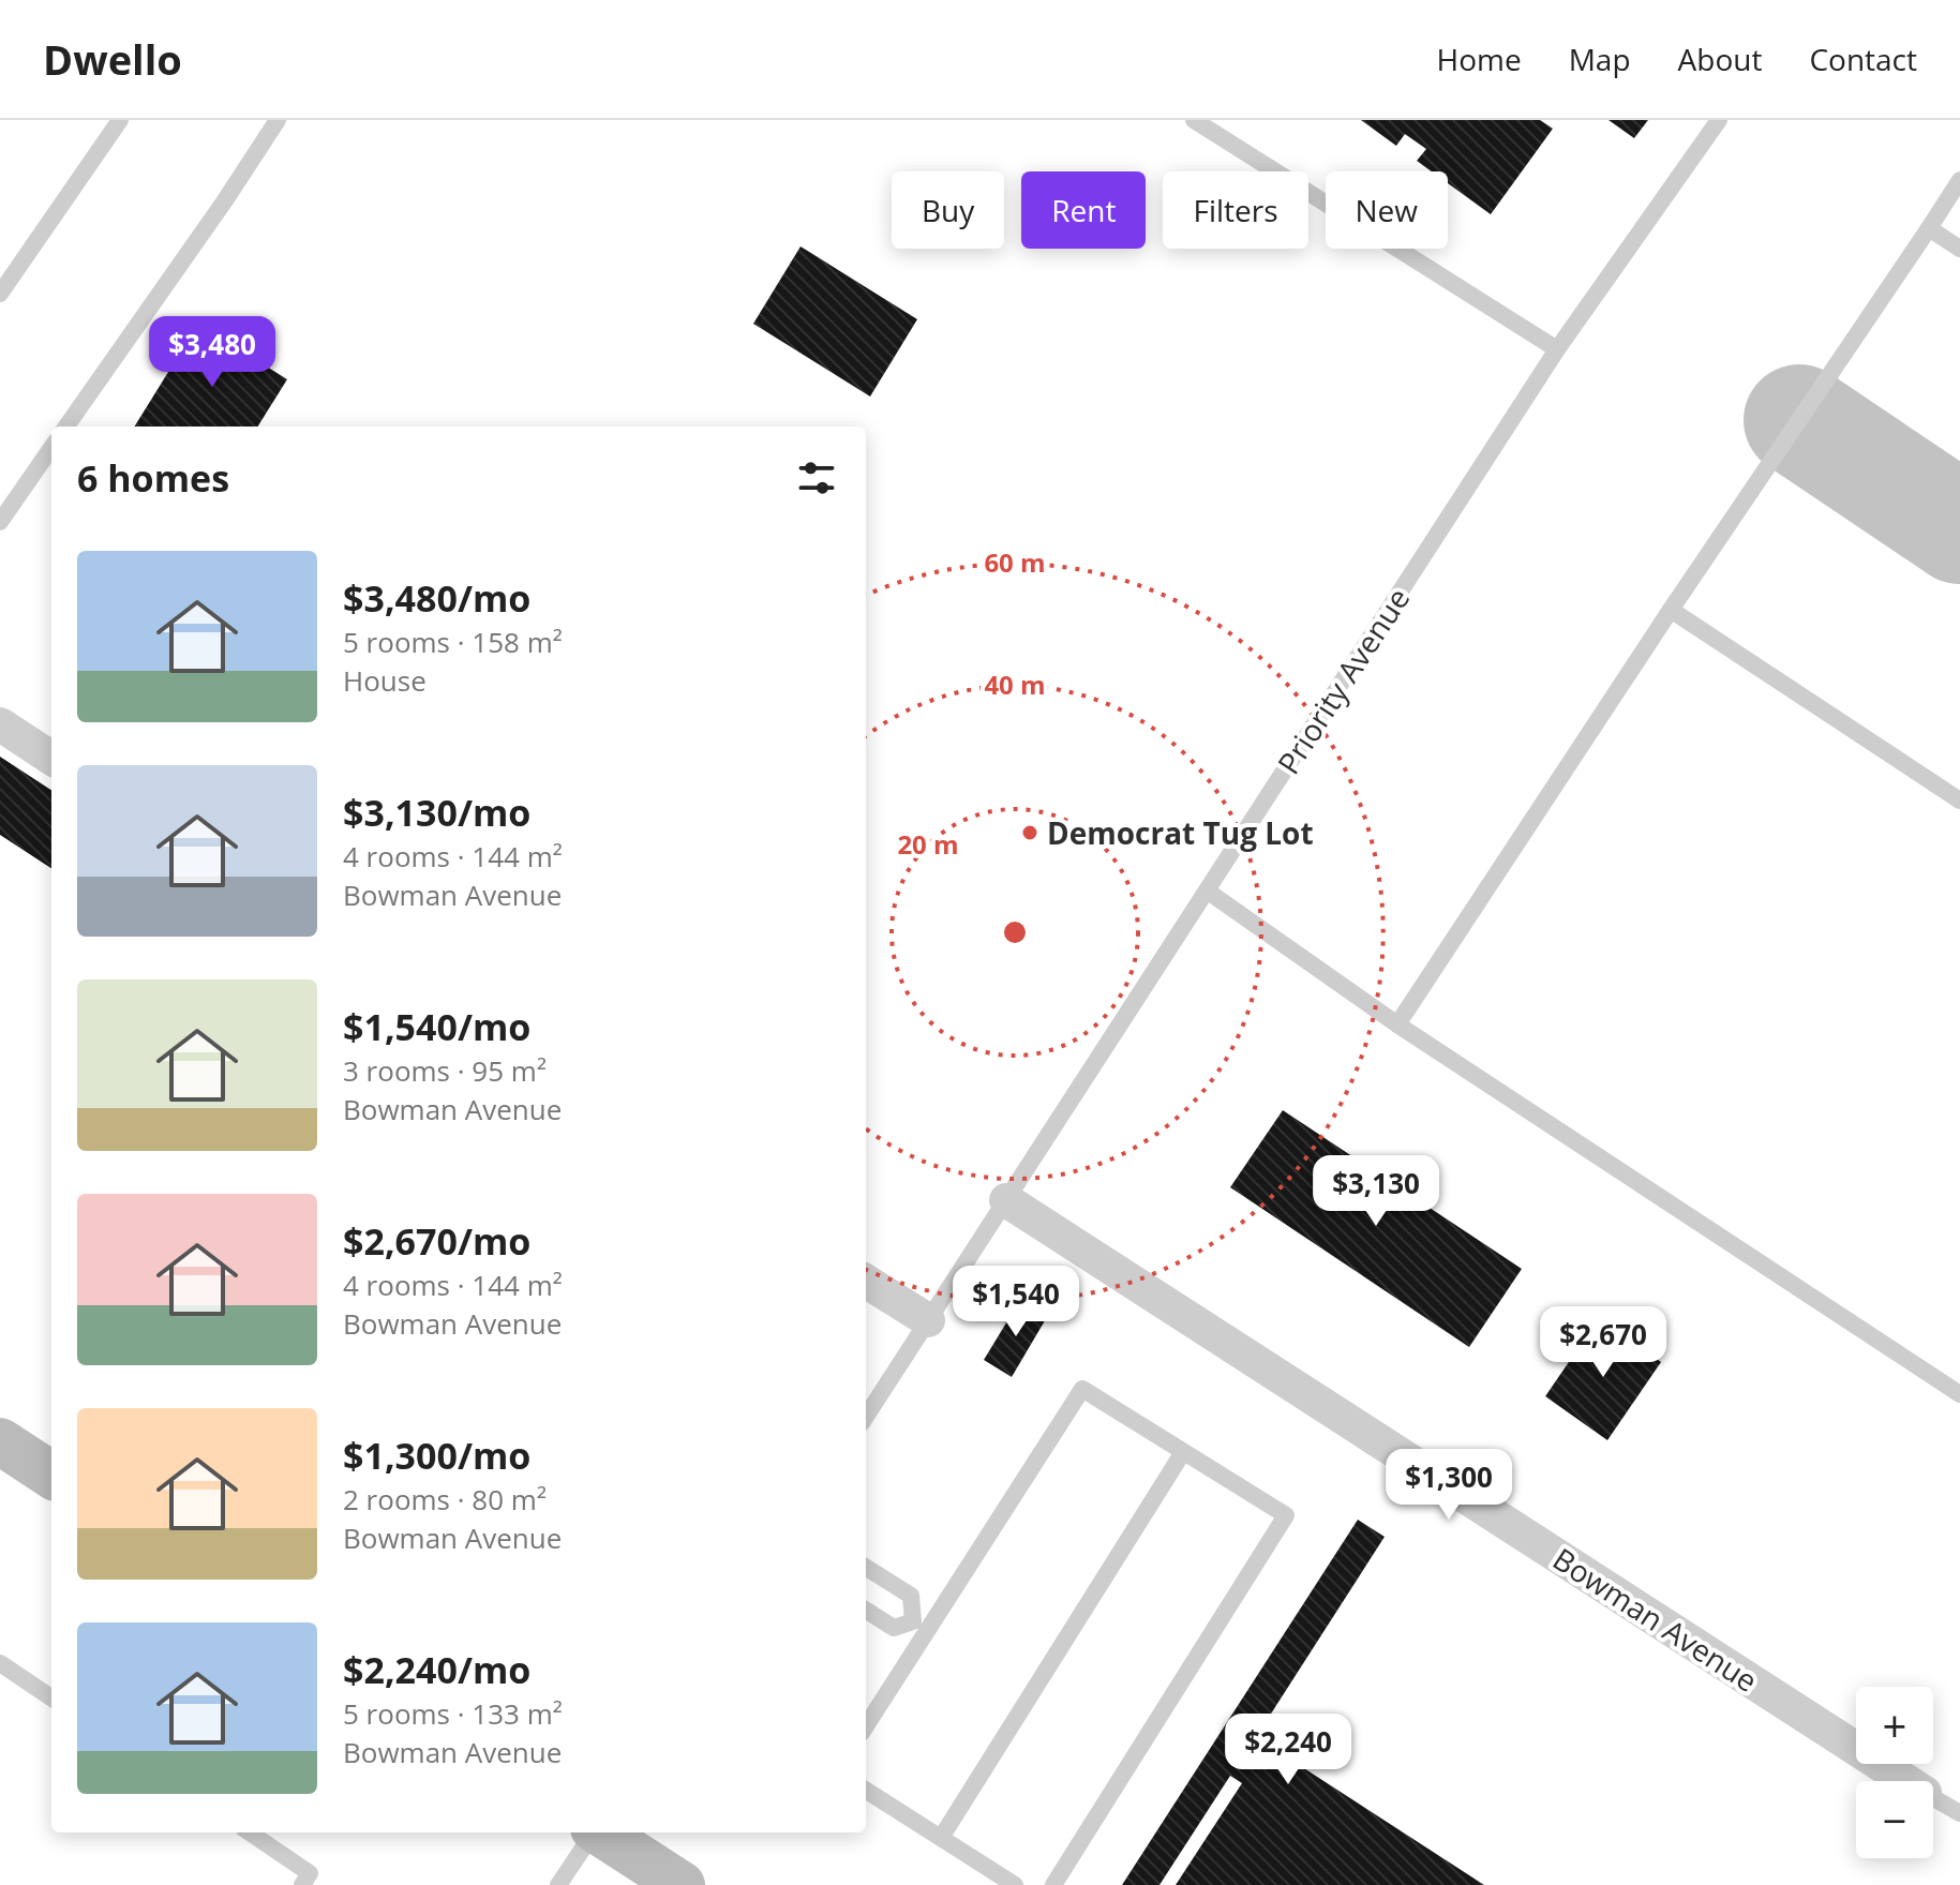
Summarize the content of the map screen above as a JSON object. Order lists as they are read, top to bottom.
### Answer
{
  "streets": {
    "street": ["Bowman Avenue"],
    "lane": ["Priority Avenue"]
  },
  "crossings": [
    ["Priority Avenue", "Bowman Avenue"]
  ],
  "places": ["Democrat Tug Lot"],
  "page": {
    "header": "Dwello",
    "nav": [
      "Home",
      "Map",
      "About",
      "Contact"
    ],
    "chip": [
      "Buy",
      "Rent",
      "Filters",
      "New"
    ],
    "price": [
      "$3,480",
      "$3,130",
      "$1,540",
      "$2,670",
      "$1,300",
      "$2,240"
    ],
    "heading": "6 homes",
    "list": [
      {
        "name": "$3,480/mo",
        "note": "5 rooms · 158 m² · House"
      },
      {
        "name": "$3,130/mo",
        "note": "4 rooms · 144 m² · Bowman Avenue"
      },
      {
        "name": "$1,540/mo",
        "note": "3 rooms · 95 m² · Bowman Avenue"
      },
      {
        "name": "$2,670/mo",
        "note": "4 rooms · 144 m² · Bowman Avenue"
      },
      {
        "name": "$1,300/mo",
        "note": "2 rooms · 80 m² · Bowman Avenue"
      },
      {
        "name": "$2,240/mo",
        "note": "5 rooms · 133 m² · Bowman Avenue"
      }
    ],
    "map_buttons": ["+", "−"]
  },
  "rings": ["60 m", "40 m", "20 m"]
}
